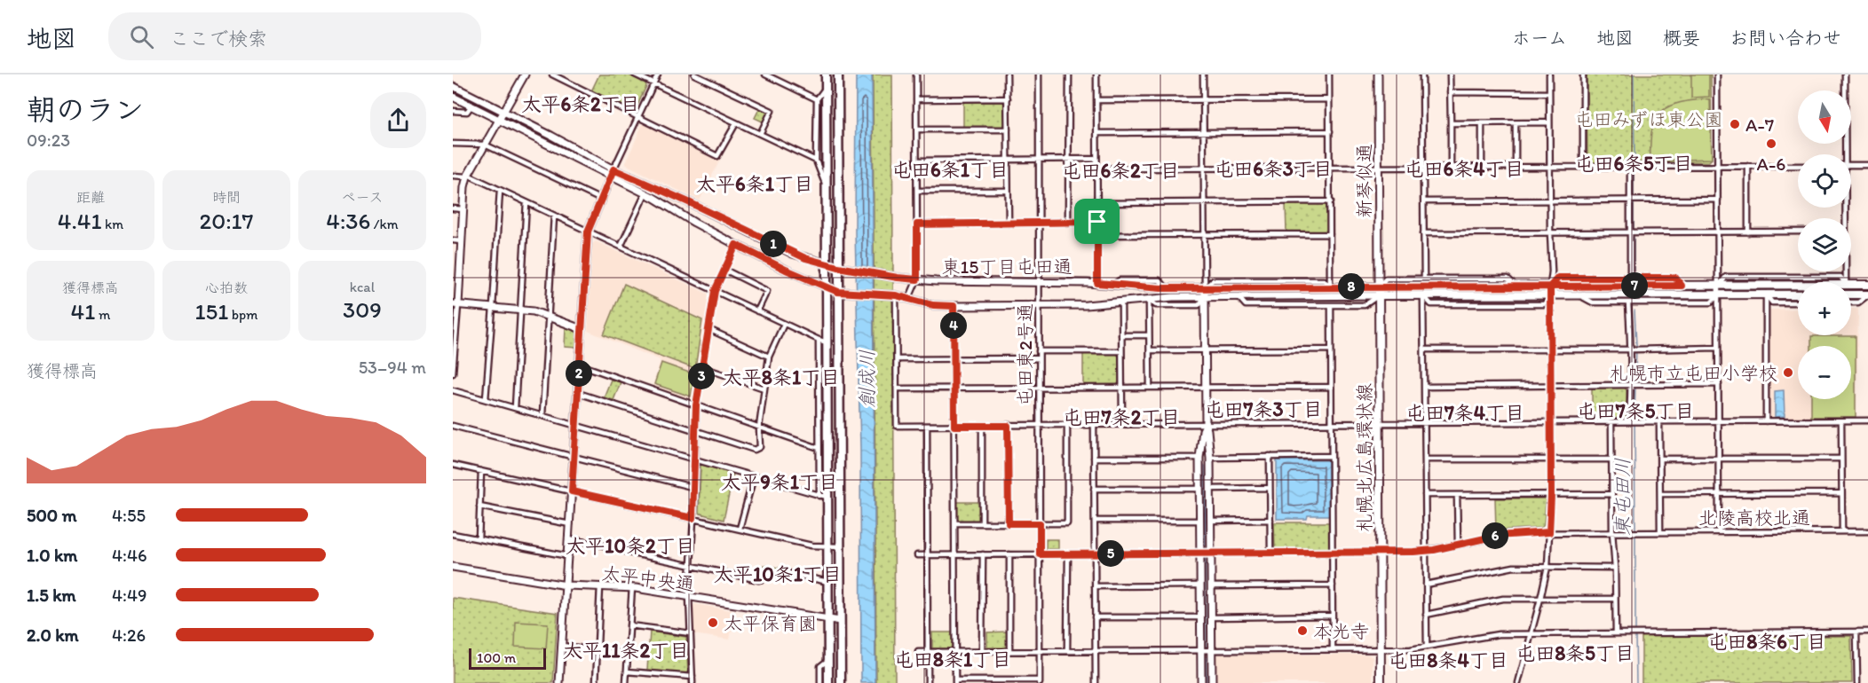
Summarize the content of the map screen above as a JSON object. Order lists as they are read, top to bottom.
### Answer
{
  "streets": {
    "main road": ["札幌北広島環状線"],
    "street": [
      "新琴似通",
      "東15丁目屯田通",
      "屯田東2号通",
      "北陵高校北通",
      "太平中央通"
    ]
  },
  "crossings": [
    ["新琴似通", "東15丁目屯田通"],
    ["新琴似通", "札幌北広島環状線"],
    ["東15丁目屯田通", "屯田東2号通"],
    ["東15丁目屯田通", "札幌北広島環状線"]
  ],
  "districts": [
    "太平6条2丁目",
    "屯田6条5丁目",
    "屯田6条3丁目",
    "屯田6条4丁目",
    "屯田6条1丁目",
    "屯田6条2丁目",
    "太平6条1丁目",
    "太平8条1丁目",
    "屯田7条3丁目",
    "屯田7条5丁目",
    "屯田7条4丁目",
    "屯田7条2丁目",
    "太平9条1丁目",
    "太平10条2丁目",
    "太平10条1丁目",
    "屯田8条6丁目",
    "太平11条2丁目",
    "屯田8条5丁目",
    "屯田8条1丁目",
    "屯田8条4丁目"
  ],
  "water": ["創成川", "東屯田川"],
  "parks": ["屯田みずほ東公園"],
  "places": [
    "A-7",
    "A-6",
    "札幌市立屯田小学校",
    "太平保育園",
    "本光寺"
  ],
  "scale_bar": "100 m",
  "north": "bottom",
  "page": {
    "header": "地図",
    "search": "ここで検索",
    "nav": [
      "ホーム",
      "地図",
      "概要",
      "お問い合わせ"
    ],
    "heading": ["朝のラン", "09:23"],
    "map_buttons": ["+", "−"],
    "stats": [
      ["距離", "4.41 km"],
      ["時間", "20:17"],
      ["ペース", "4:36 /km"],
      ["獲得標高", "41 m"],
      ["心拍数", "151 bpm"],
      ["kcal", "309"]
    ],
    "pins": [
      "1",
      "7",
      "8",
      "4",
      "2",
      "3",
      "6",
      "5"
    ],
    "chart": ["獲得標高", "53–94 m"],
    "list": [
      {
        "name": "500 m",
        "note": "4:55"
      },
      {
        "name": "1.0 km",
        "note": "4:46"
      },
      {
        "name": "1.5 km",
        "note": "4:49"
      },
      {
        "name": "2.0 km",
        "note": "4:26"
      }
    ],
    "scale": "100 m"
  }
}
